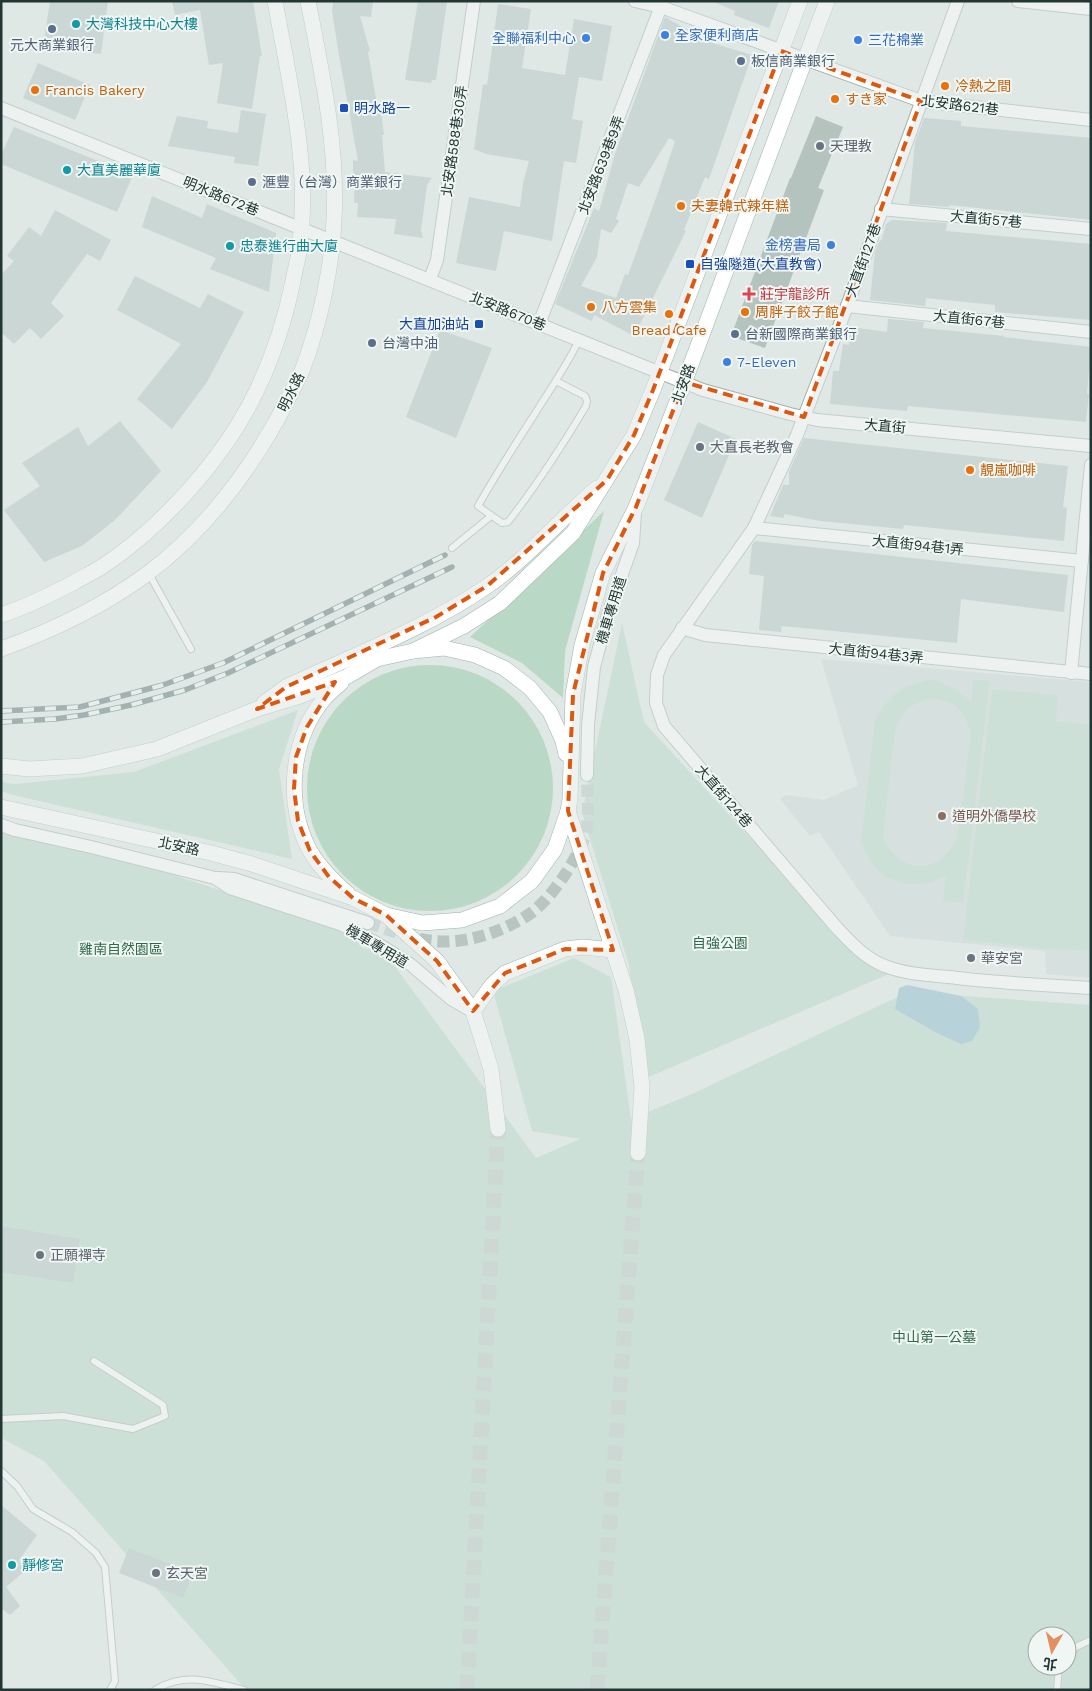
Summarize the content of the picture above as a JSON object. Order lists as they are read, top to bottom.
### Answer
{
  "streets": {
    "main road": ["北安路", "明水路"],
    "street": [
      "北安路621巷",
      "北安路588巷30弄",
      "北安路639巷9弄",
      "明水路672巷",
      "大直街57巷",
      "大直街127巷",
      "北安路670巷",
      "大直街67巷",
      "大直街",
      "大直街94巷1弄",
      "機車專用道",
      "大直街94巷3弄",
      "大直街124巷"
    ]
  },
  "crossings": [
    ["北安路621巷", "北安路639巷9弄"],
    ["北安路621巷", "大直街127巷"],
    ["北安路621巷", "北安路"],
    ["北安路588巷30弄", "北安路670巷"],
    ["北安路639巷9弄", "北安路670巷"],
    ["明水路672巷", "北安路670巷"],
    ["明水路672巷", "明水路"],
    ["大直街57巷", "大直街127巷"],
    ["大直街127巷", "大直街67巷"],
    ["大直街127巷", "大直街"],
    ["大直街127巷", "大直街124巷"],
    ["北安路670巷", "北安路"],
    ["北安路670巷", "明水路"],
    ["北安路670巷", "大直街"],
    ["北安路", "大直街"],
    ["北安路", "機車專用道"],
    ["大直街", "大直街124巷"],
    ["大直街94巷1弄", "大直街124巷"],
    ["大直街94巷3弄", "大直街124巷"]
  ],
  "parks": ["自強公園", "雞南自然園區", "中山第一公墓"],
  "places": {
    "other": [
      "大灣科技中心大樓",
      "元大商業銀行",
      "全家便利商店",
      "全聯福利中心",
      "三花棉業",
      "板信商業銀行",
      "冷熱之間",
      "Francis Bakery",
      "すき家",
      "天理教",
      "大直美麗華廈",
      "滙豐（台灣）商業銀行",
      "夫妻韓式辣年糕",
      "金榜書局",
      "忠泰進行曲大廈",
      "八方雲集",
      "周胖子餃子館",
      "Bread Cafe",
      "台新國際商業銀行",
      "台灣中油",
      "7-Eleven",
      "大直長老教會",
      "靚嵐咖啡",
      "道明外僑學校",
      "華安宮",
      "正願禪寺",
      "靜修宮",
      "玄天宮"
    ],
    "transit": ["明水路一", "自強隧道(大直教會)", "大直加油站"],
    "health": ["莊宇龍診所"]
  },
  "north": "bottom"
}
